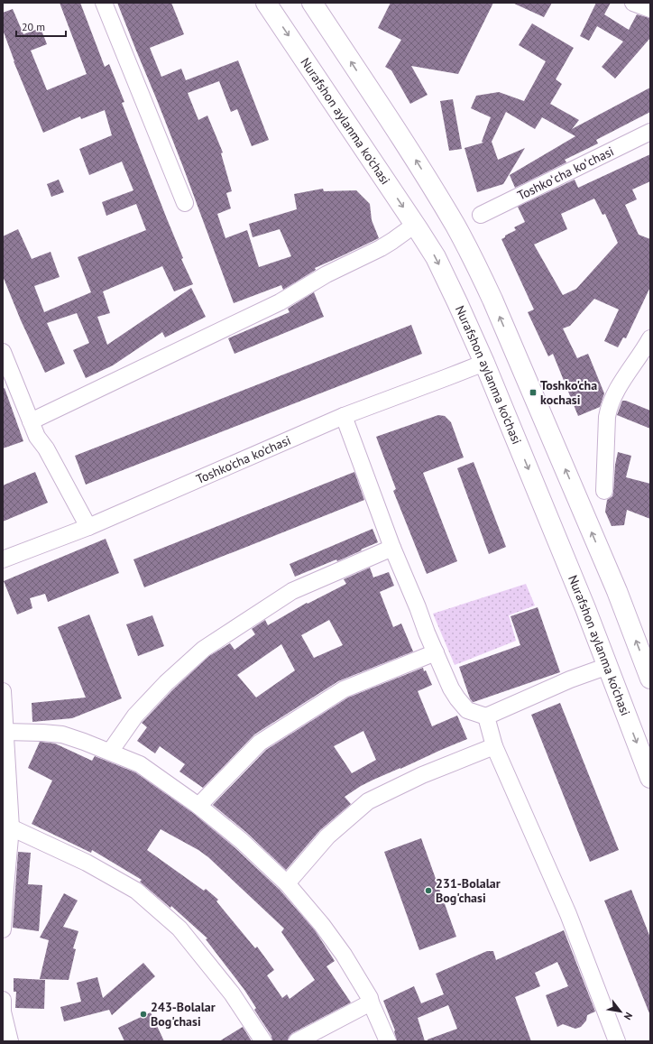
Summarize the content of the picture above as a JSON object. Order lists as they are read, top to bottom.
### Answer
{
  "streets": {
    "main road": ["Nurafshon aylanma ko'chasi"],
    "street": ["Toshkoʻcha koʻchasi", "Toshko'cha ko'chasi"]
  },
  "crossings": [
    ["Nurafshon aylanma ko'chasi", "Toshko'cha ko'chasi"]
  ],
  "places": {
    "transit": ["Toshko'cha kochasi"],
    "other": ["231-Bolalar Bog'chasi", "243-Bolalar Bog'chasi"]
  },
  "scale_bar": "20 m",
  "north": "bottom right"
}
